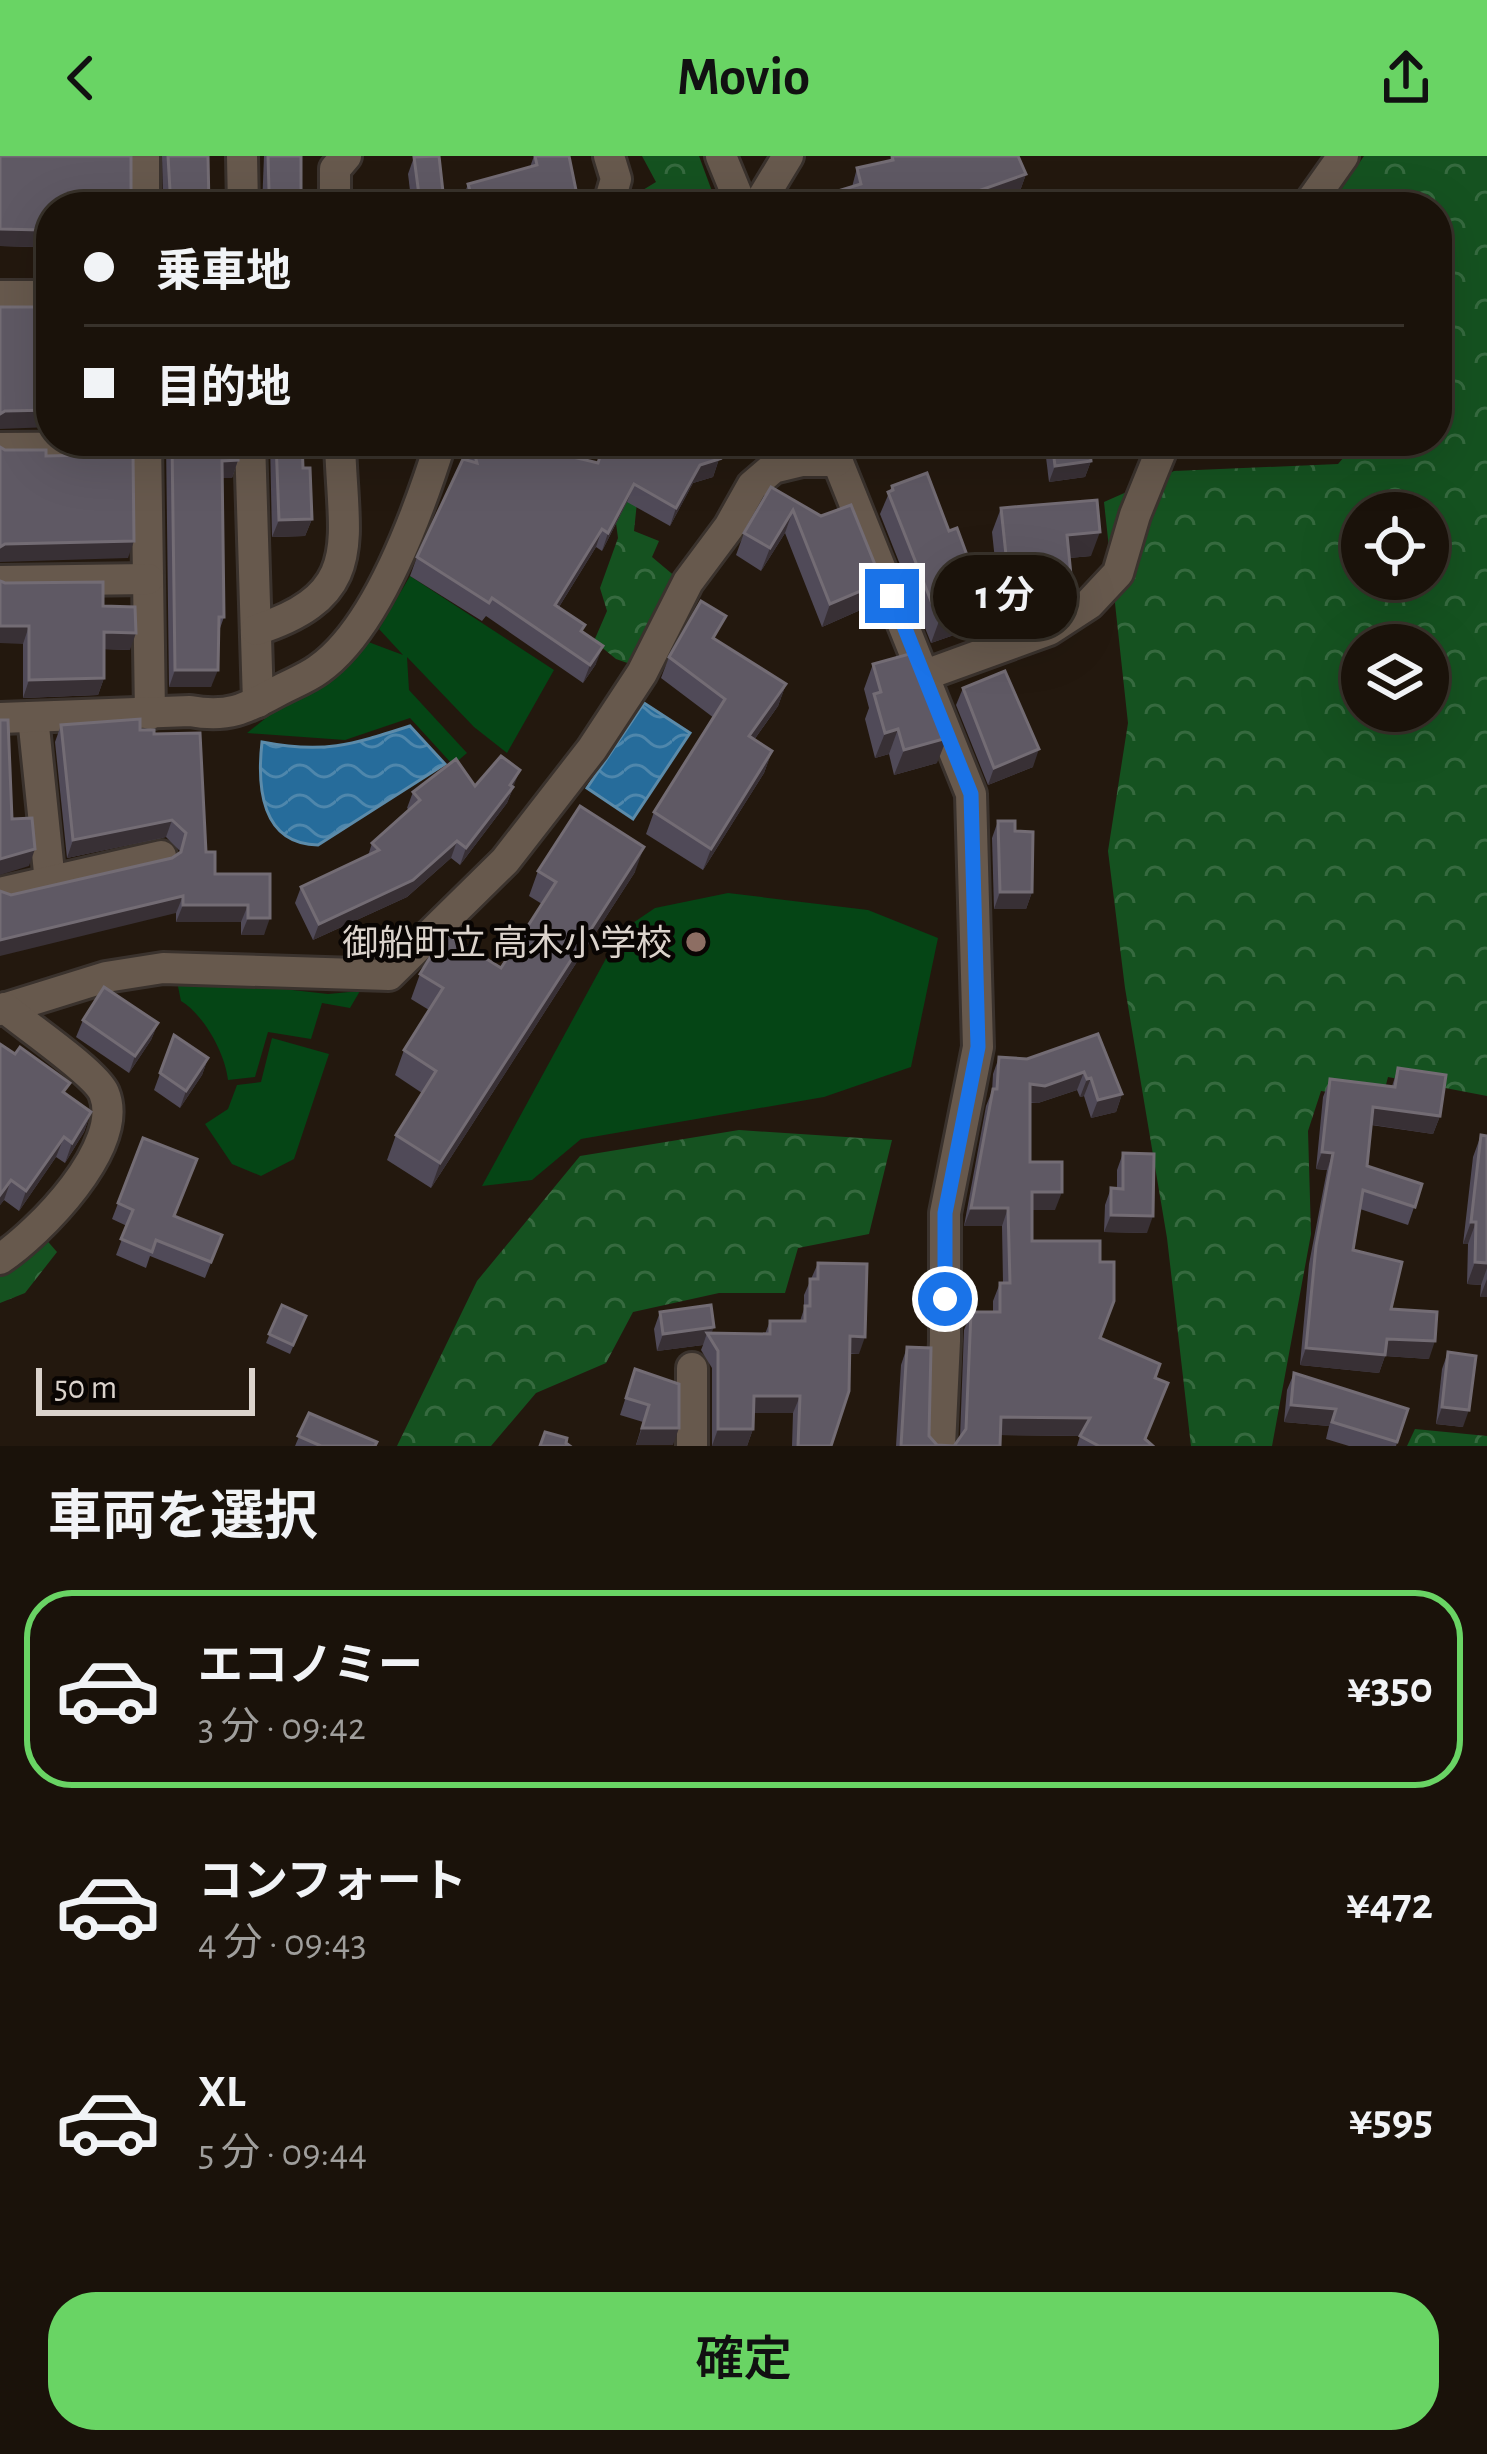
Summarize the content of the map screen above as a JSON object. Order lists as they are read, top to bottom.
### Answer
{
  "places": ["御船町立 高木小学校"],
  "scale_bar": "50 m",
  "page": {
    "header": "Movio",
    "banner": ["乗車地", "目的地"],
    "bubble": "1 分",
    "scale": "50 m",
    "heading": "車両を選択",
    "list": [
      {
        "name": "エコノミー",
        "note": "3 分 · 09:42",
        "value": "¥350"
      },
      {
        "name": "コンフォート",
        "note": "4 分 · 09:43",
        "value": "¥472"
      },
      {
        "name": "XL",
        "note": "5 分 · 09:44",
        "value": "¥595"
      }
    ],
    "buttons": "確定"
  }
}
